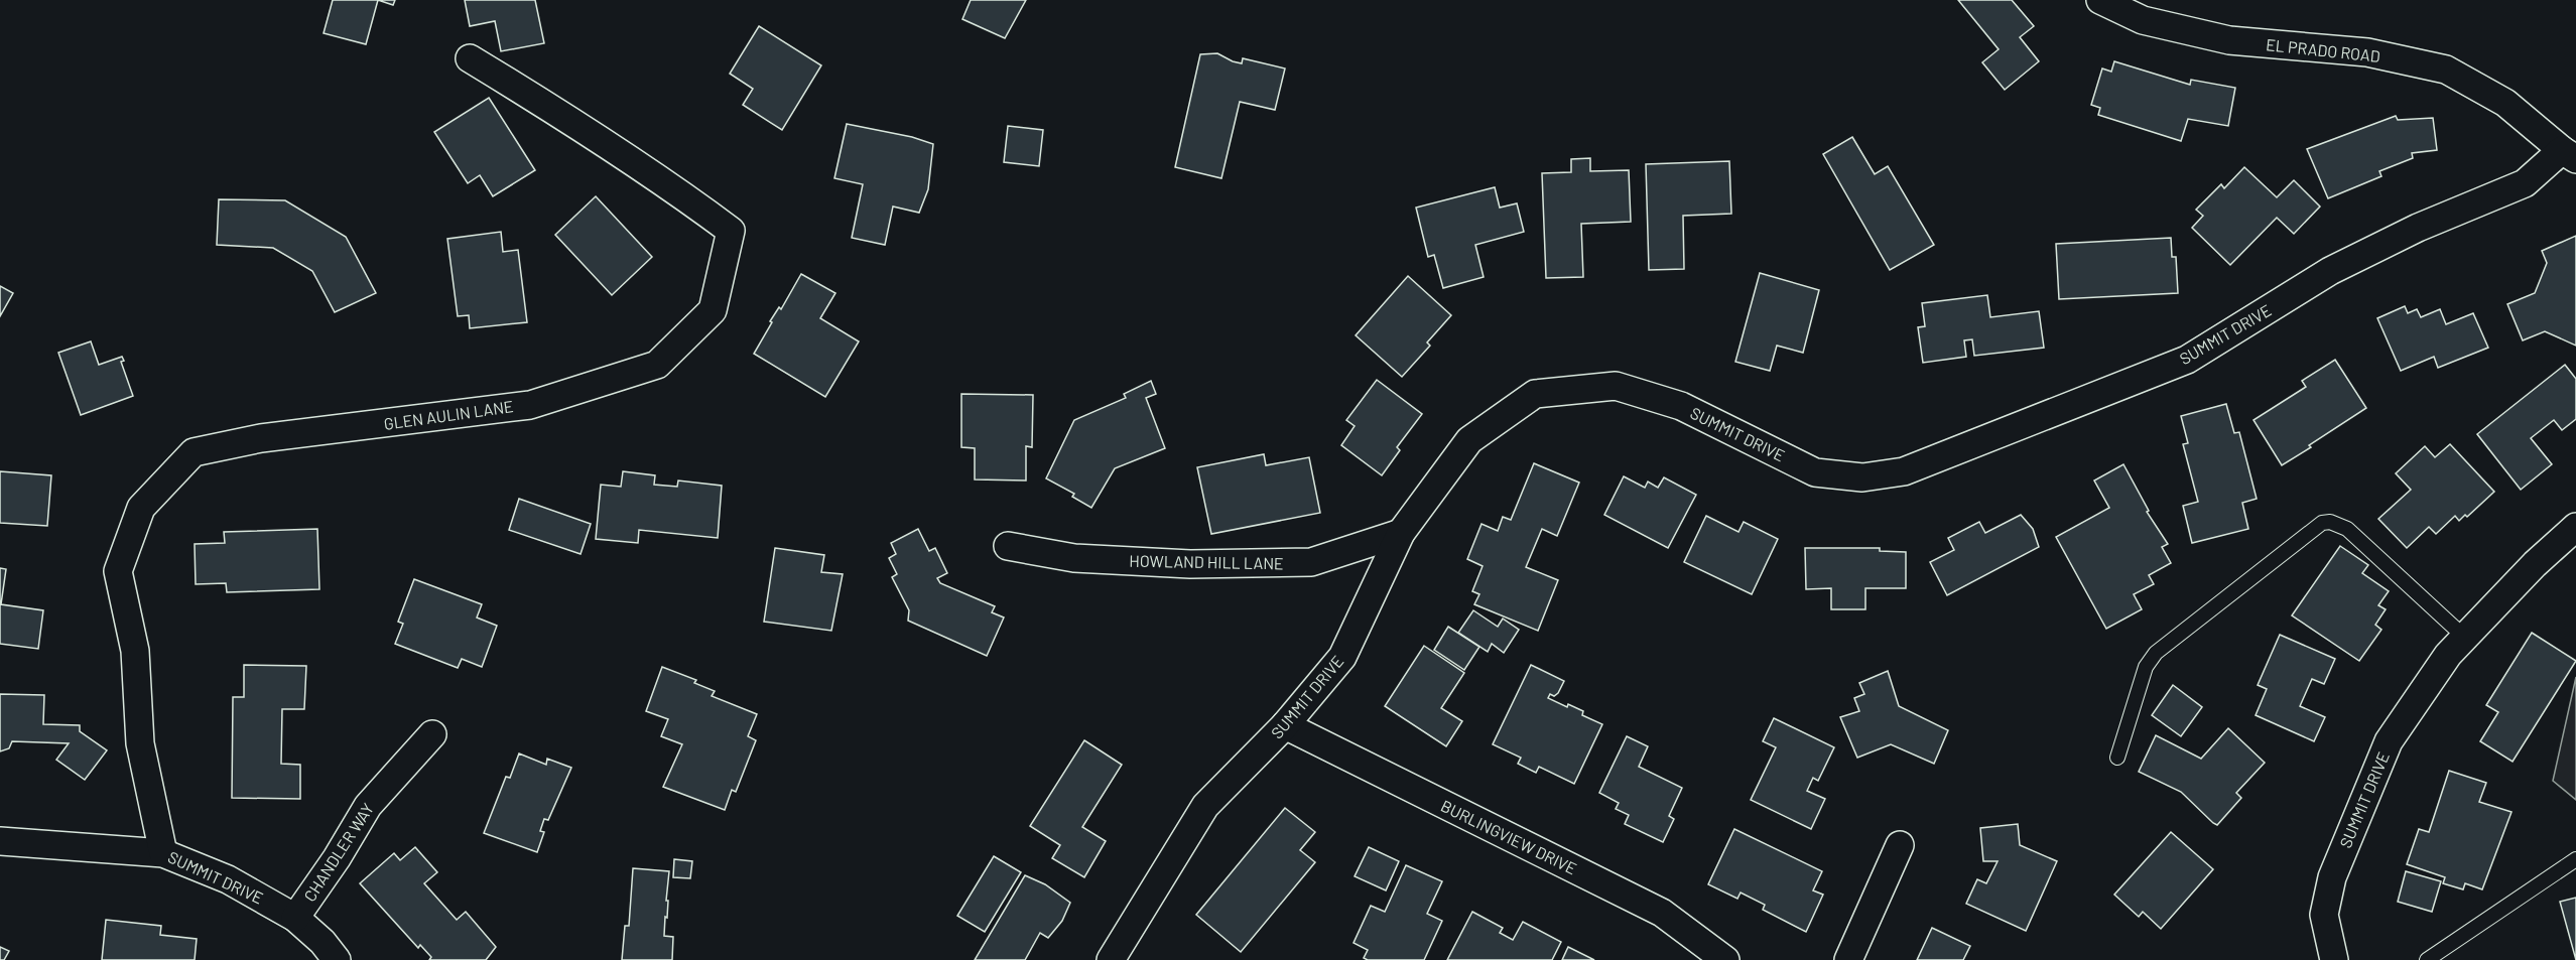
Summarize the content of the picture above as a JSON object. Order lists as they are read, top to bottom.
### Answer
{
  "streets": {
    "street": [
      "EL PRADO ROAD",
      "SUMMIT DRIVE",
      "GLEN AULIN LANE",
      "HOWLAND HILL LANE",
      "BURLINGVIEW DRIVE",
      "CHANDLER WAY"
    ]
  },
  "crossings": [
    ["EL PRADO ROAD", "SUMMIT DRIVE"],
    ["SUMMIT DRIVE", "GLEN AULIN LANE"],
    ["SUMMIT DRIVE", "HOWLAND HILL LANE"],
    ["SUMMIT DRIVE", "BURLINGVIEW DRIVE"],
    ["SUMMIT DRIVE", "CHANDLER WAY"]
  ]
}
